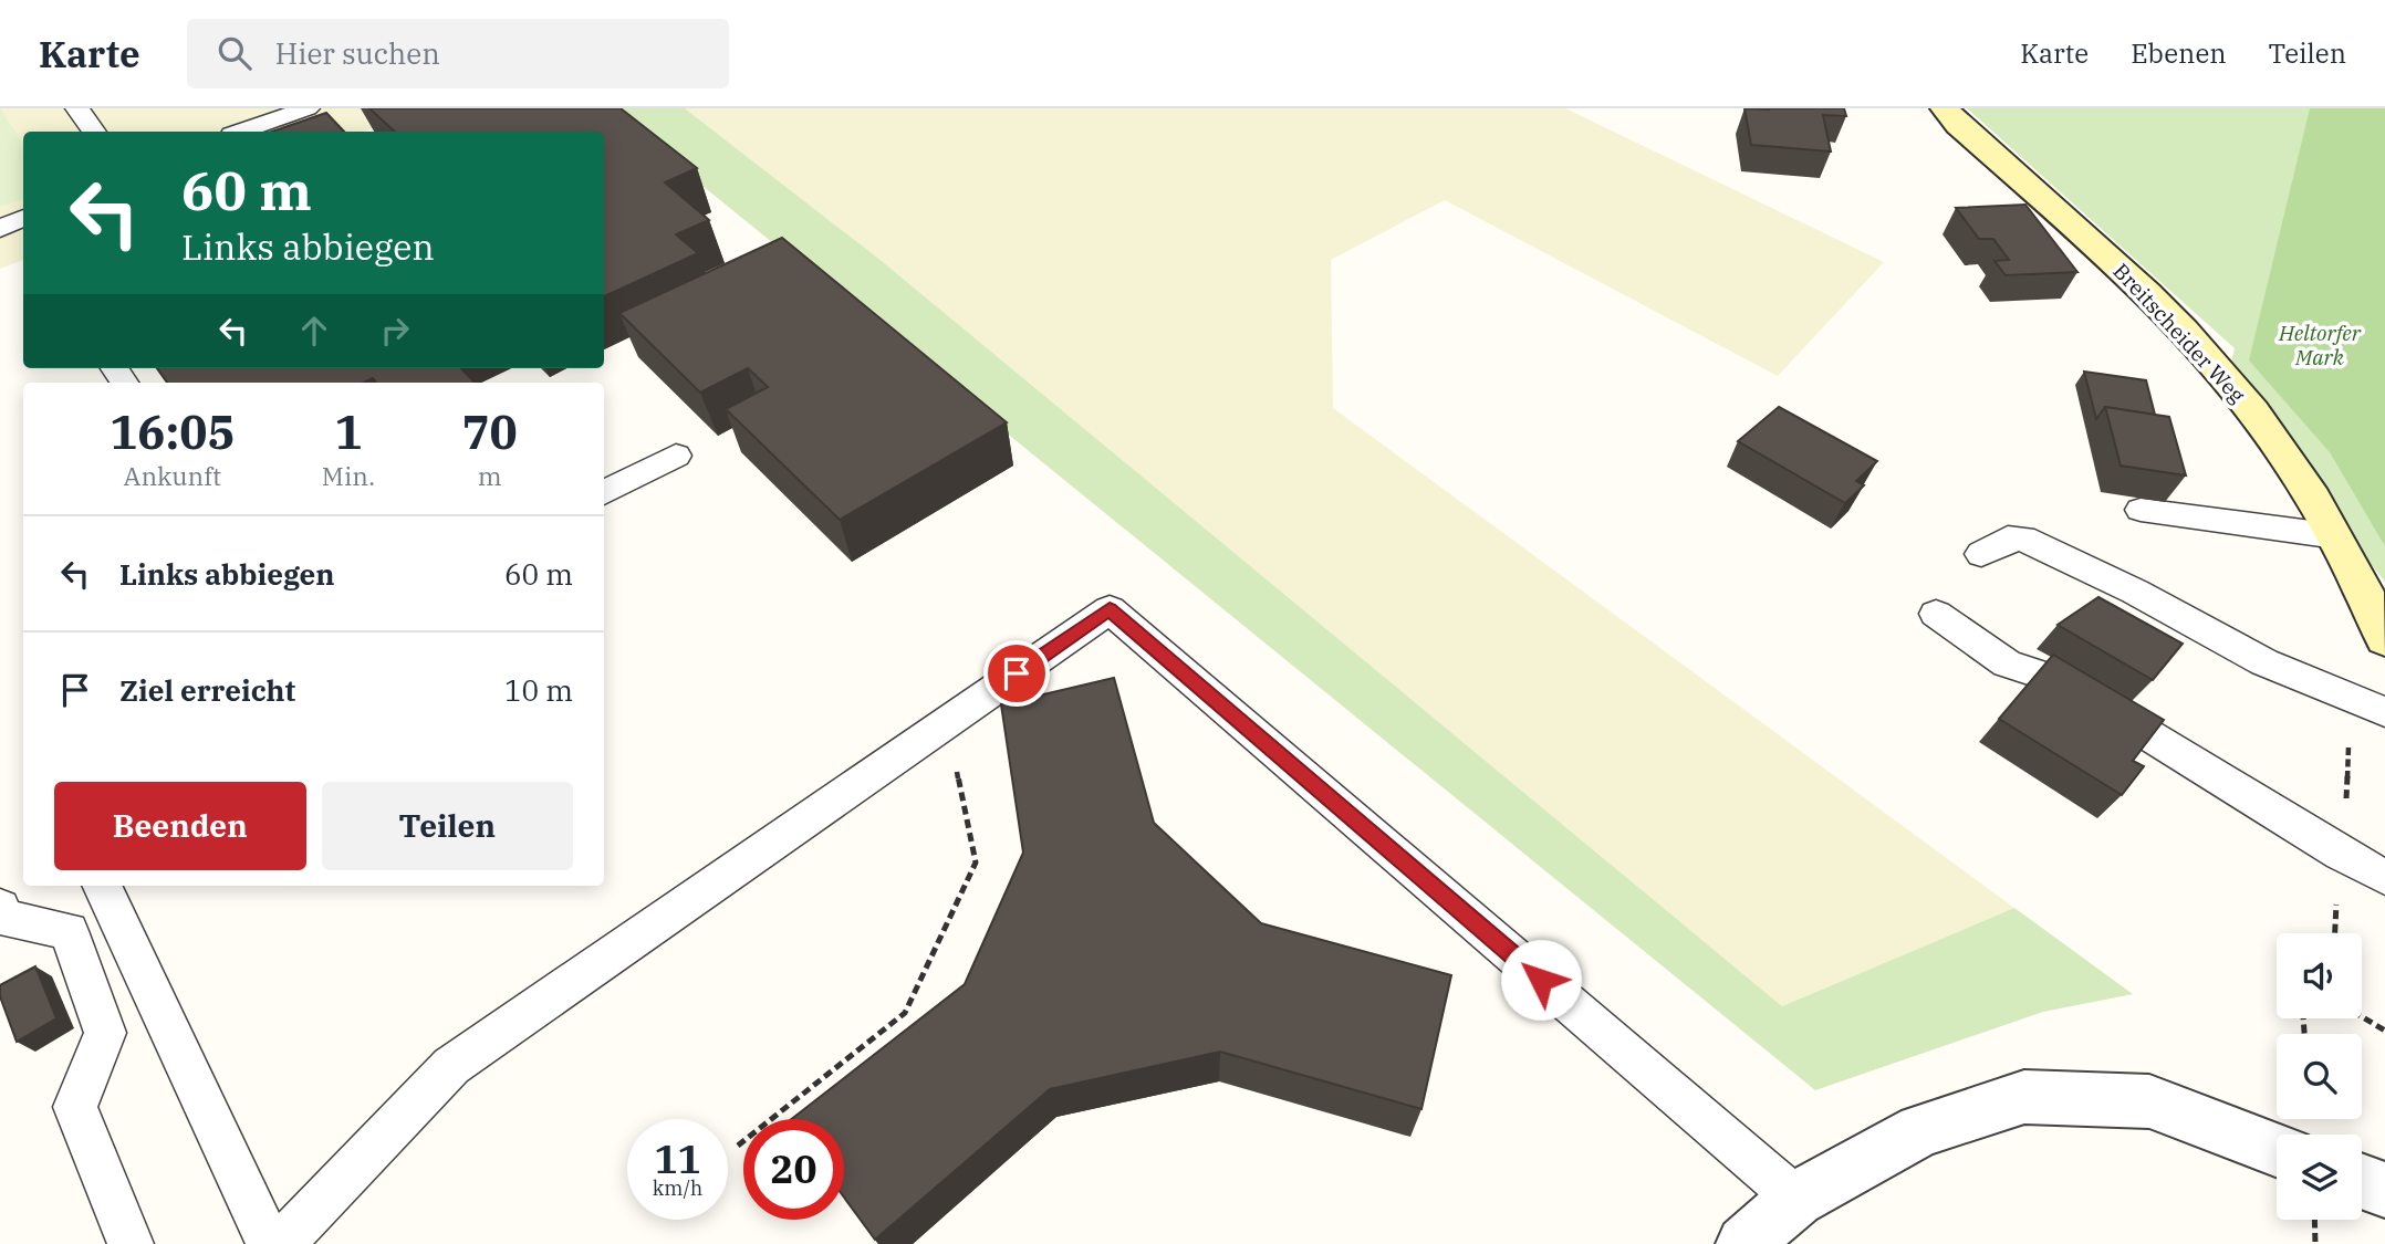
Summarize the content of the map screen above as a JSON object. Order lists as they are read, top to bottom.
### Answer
{
  "streets": {
    "main road": ["Breitscheider Weg"]
  },
  "parks": ["Heltorfer Mark"],
  "page": {
    "header": "Karte",
    "search": "Hier suchen",
    "nav": ["Karte", "Ebenen", "Teilen"],
    "turn": ["60 m", "Links abbiegen"],
    "eta": [
      "16:05",
      "Ankunft",
      "1",
      "Min.",
      "70",
      "m"
    ],
    "list": [
      {
        "name": "Links abbiegen",
        "value": "60 m"
      },
      {
        "name": "Ziel erreicht",
        "value": "10 m"
      }
    ],
    "buttons": ["Beenden", "Teilen"],
    "speed": "11 km/h",
    "limit": "20"
  }
}
